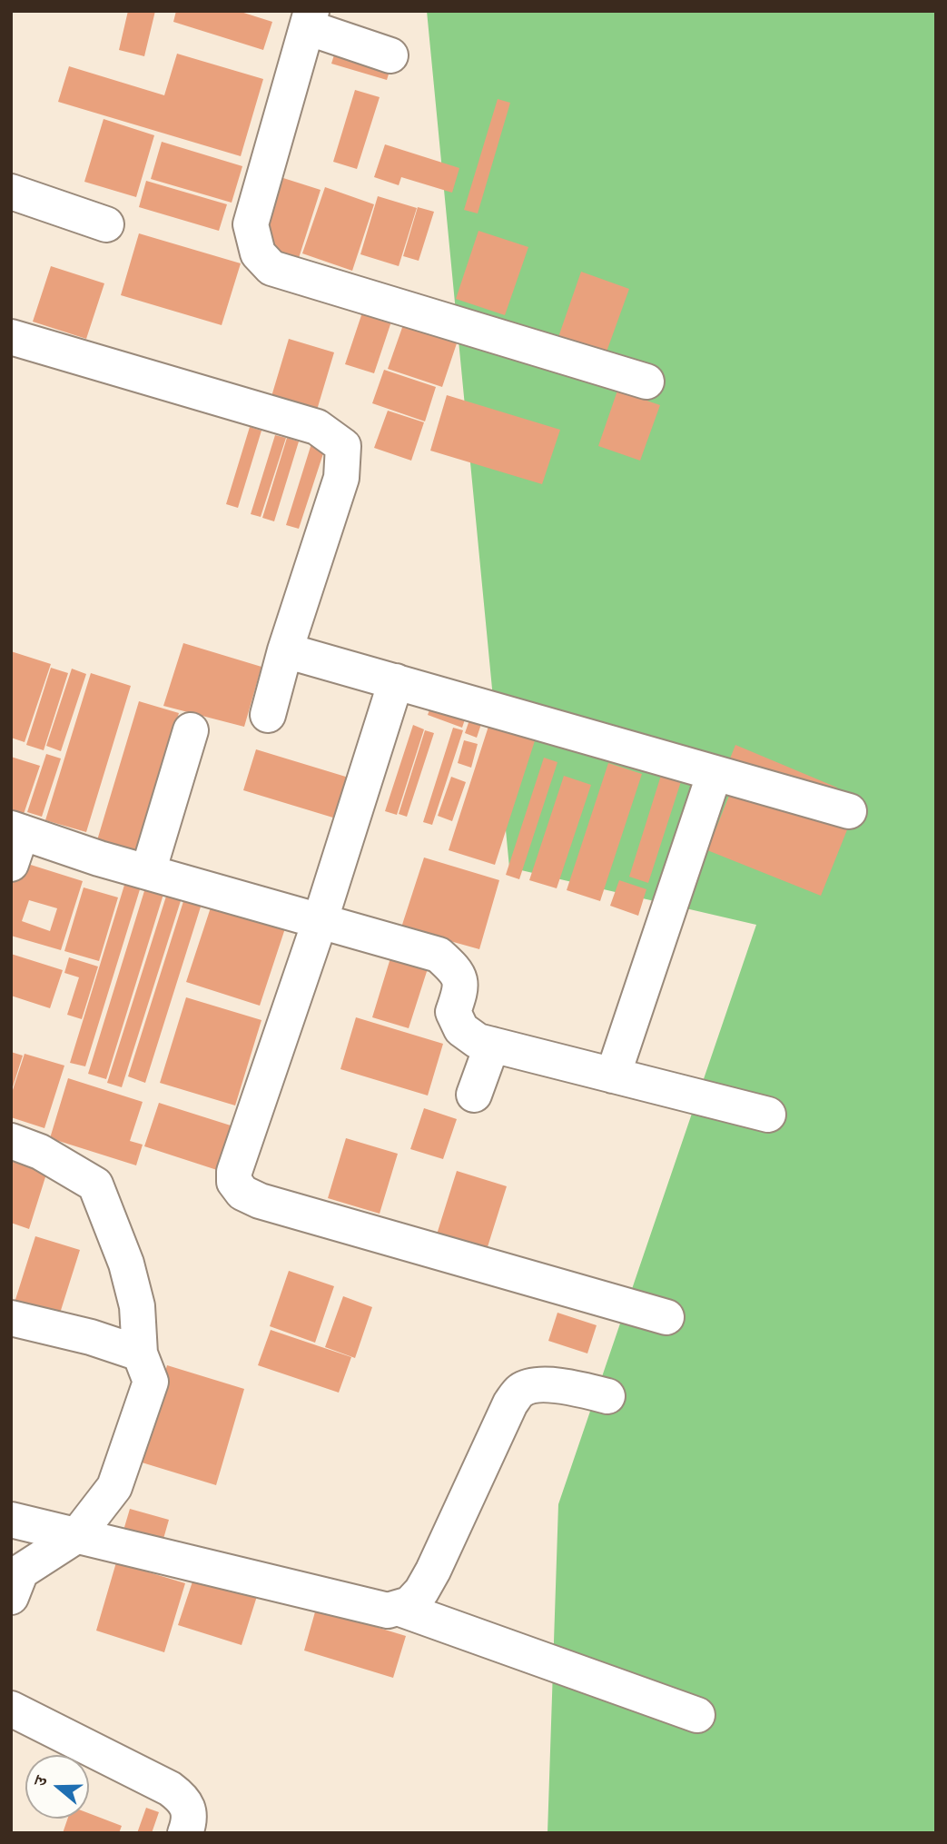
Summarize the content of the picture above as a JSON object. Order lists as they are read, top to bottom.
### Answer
{
  "north": "left"
}
